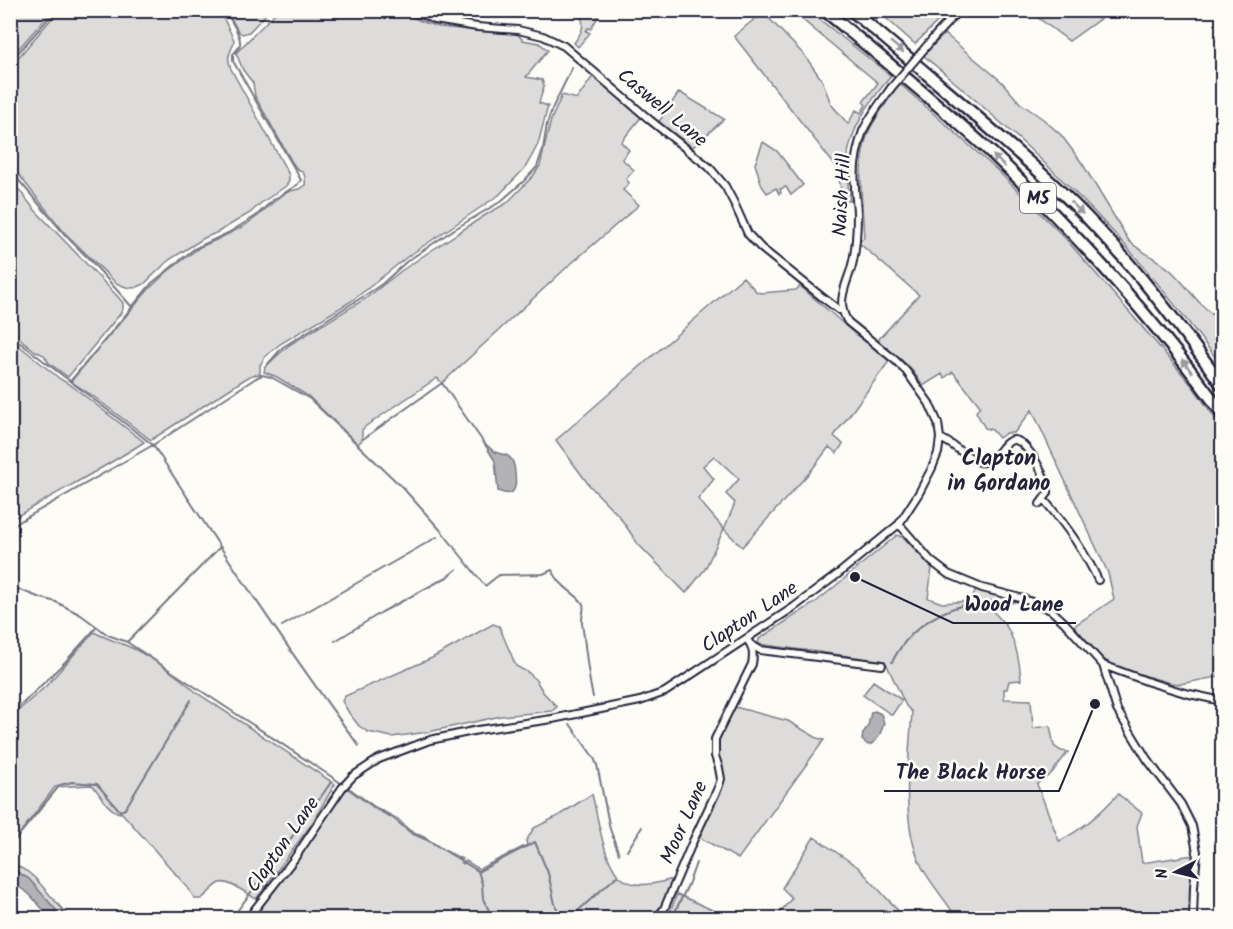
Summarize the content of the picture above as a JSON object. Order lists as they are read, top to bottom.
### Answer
{
  "streets": {
    "highway": ["M5"],
    "street": [
      "Caswell Lane",
      "Naish Hill",
      "Clapton Lane",
      "Moor Lane"
    ]
  },
  "crossings": [
    ["Caswell Lane", "Naish Hill"],
    ["Clapton Lane", "Moor Lane"]
  ],
  "districts": ["Clapton in Gordano"],
  "places": ["Wood Lane", "The Black Horse"],
  "north": "left"
}
